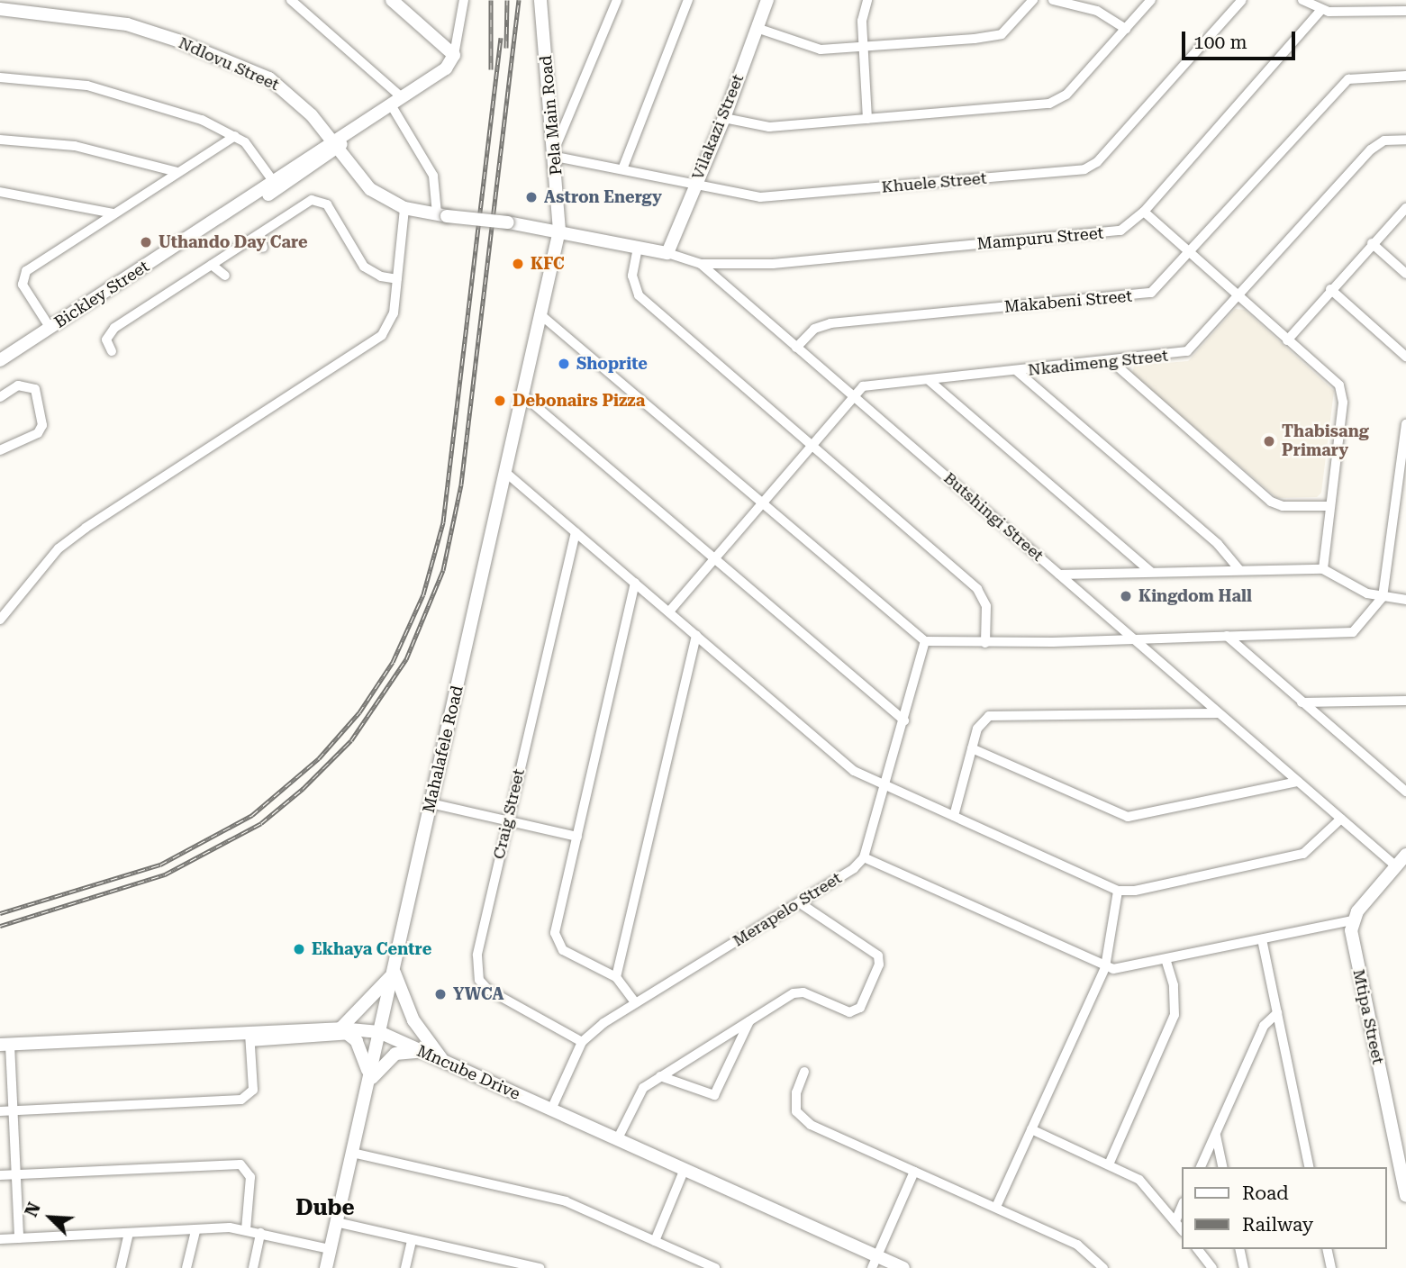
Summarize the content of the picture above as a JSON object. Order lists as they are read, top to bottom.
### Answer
{
  "streets": {
    "street": [
      "Ndlovu Street",
      "Pela Main Road",
      "Vilakazi Street",
      "Khuele Street",
      "Mampuru Street",
      "Bickley Street",
      "Makabeni Street",
      "Nkadimeng Street",
      "Butshingi Street",
      "Mahalafele Road",
      "Craig Street",
      "Merapelo Street",
      "Mtipa Street",
      "Mncube Drive"
    ]
  },
  "crossings": [
    ["Ndlovu Street", "Bickley Street"],
    ["Ndlovu Street", "Butshingi Street"],
    ["Pela Main Road", "Khuele Street"],
    ["Pela Main Road", "Butshingi Street"],
    ["Pela Main Road", "Mahalafele Road"],
    ["Vilakazi Street", "Khuele Street"],
    ["Vilakazi Street", "Butshingi Street"],
    ["Mampuru Street", "Butshingi Street"],
    ["Makabeni Street", "Butshingi Street"],
    ["Nkadimeng Street", "Butshingi Street"],
    ["Butshingi Street", "Mahalafele Road"],
    ["Mahalafele Road", "Mncube Drive"],
    ["Craig Street", "Merapelo Street"],
    ["Merapelo Street", "Mncube Drive"]
  ],
  "districts": ["Dube"],
  "places": [
    "Astron Energy",
    "Uthando Day Care",
    "KFC",
    "Shoprite",
    "Debonairs Pizza",
    "Thabisang Primary",
    "Kingdom Hall",
    "Ekhaya Centre",
    "YWCA"
  ],
  "legend": ["Road", "Railway"],
  "scale_bar": "100 m",
  "north": "top left"
}
